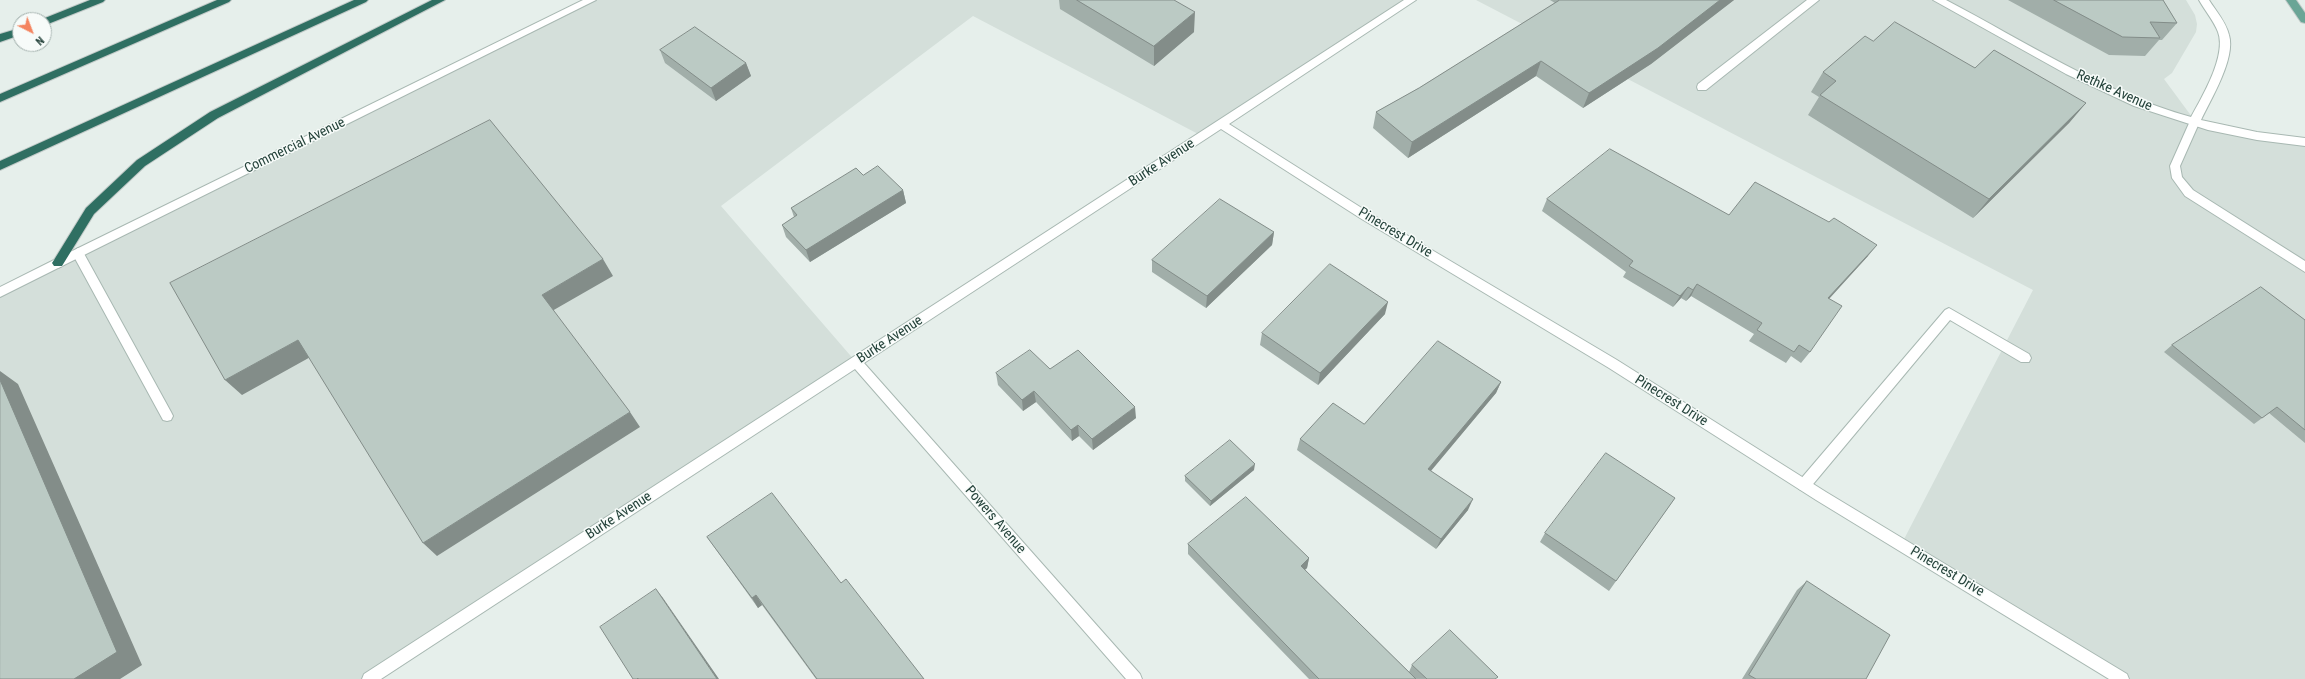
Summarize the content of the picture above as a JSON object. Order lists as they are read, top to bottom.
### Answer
{
  "streets": {
    "street": [
      "Rethke Avenue",
      "Commercial Avenue",
      "Burke Avenue",
      "Pinecrest Drive",
      "Powers Avenue"
    ]
  },
  "crossings": [
    ["Burke Avenue", "Pinecrest Drive"],
    ["Burke Avenue", "Powers Avenue"]
  ],
  "north": "bottom right"
}
